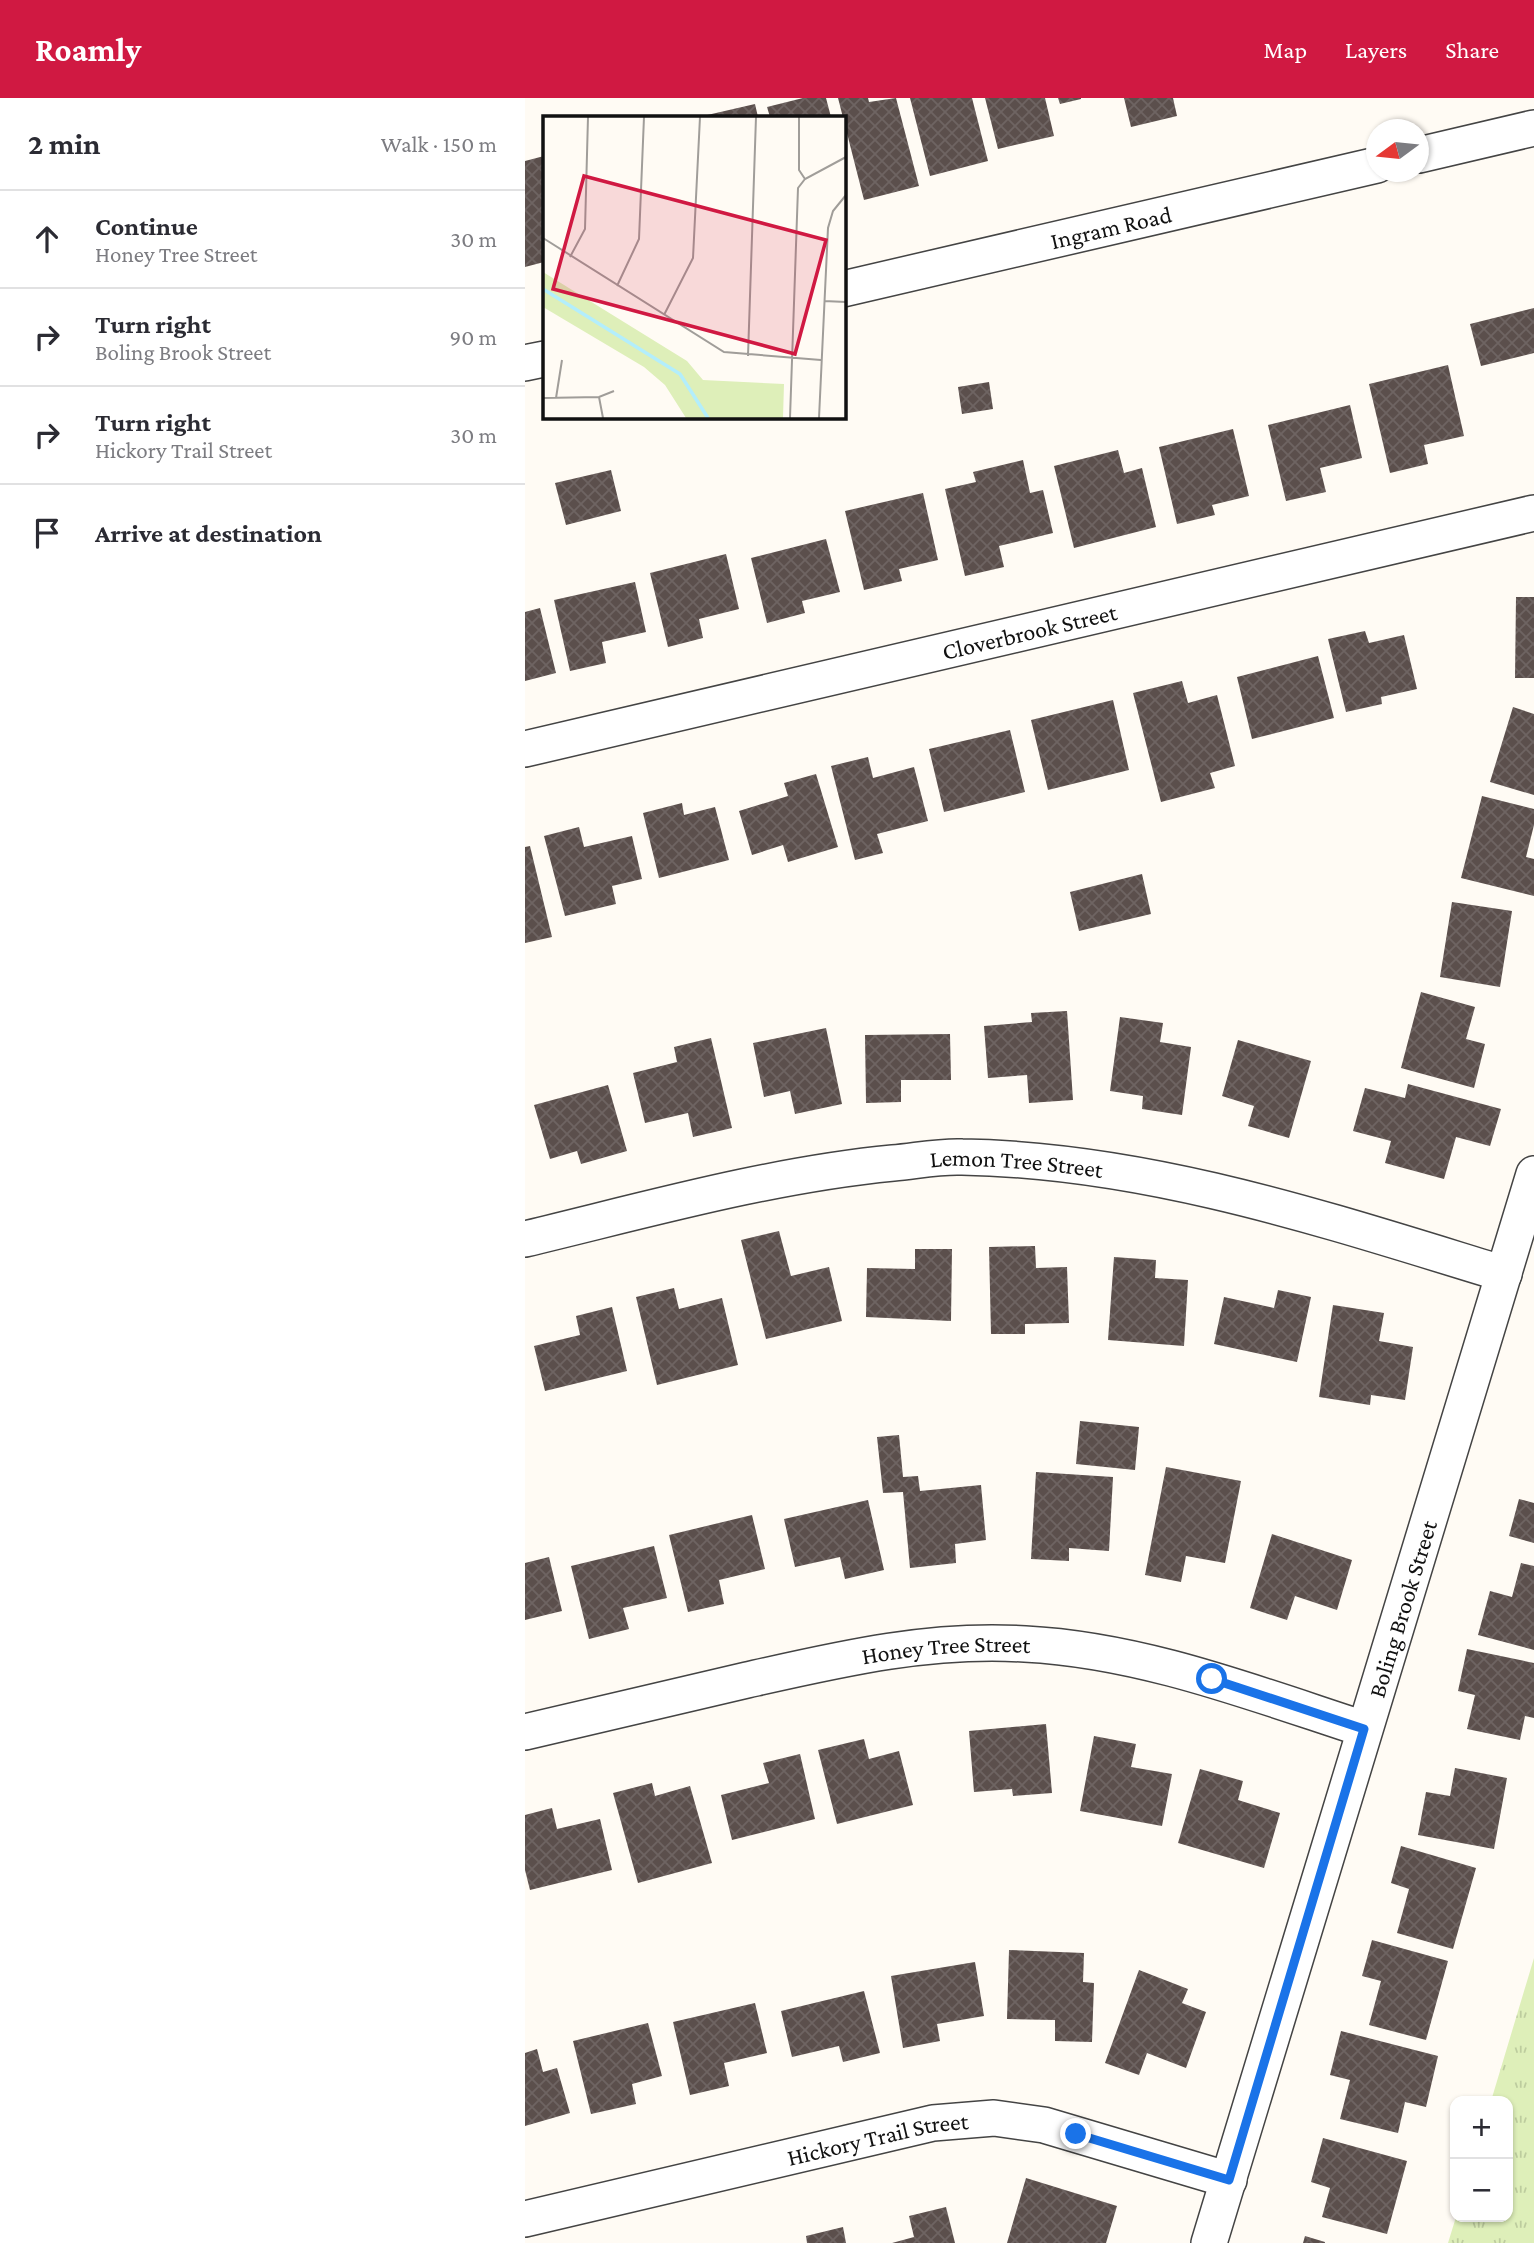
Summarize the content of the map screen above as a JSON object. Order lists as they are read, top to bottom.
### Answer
{
  "streets": {
    "street": [
      "Ingram Road",
      "Cloverbrook Street",
      "Lemon Tree Street",
      "Boling Brook Street",
      "Honey Tree Street",
      "Hickory Trail Street"
    ]
  },
  "crossings": [
    ["Lemon Tree Street", "Boling Brook Street"],
    ["Boling Brook Street", "Honey Tree Street"],
    ["Boling Brook Street", "Hickory Trail Street"]
  ],
  "north": "left",
  "page": {
    "header": "Roamly",
    "nav": ["Map", "Layers", "Share"],
    "heading": ["2 min", "Walk · 150 m"],
    "list": [
      ["Continue", "Honey Tree Street", "30 m"],
      ["Turn right", "Boling Brook Street", "90 m"],
      ["Turn right", "Hickory Trail Street", "30 m"],
      "Arrive at destination"
    ],
    "map_buttons": ["+", "−"]
  }
}
